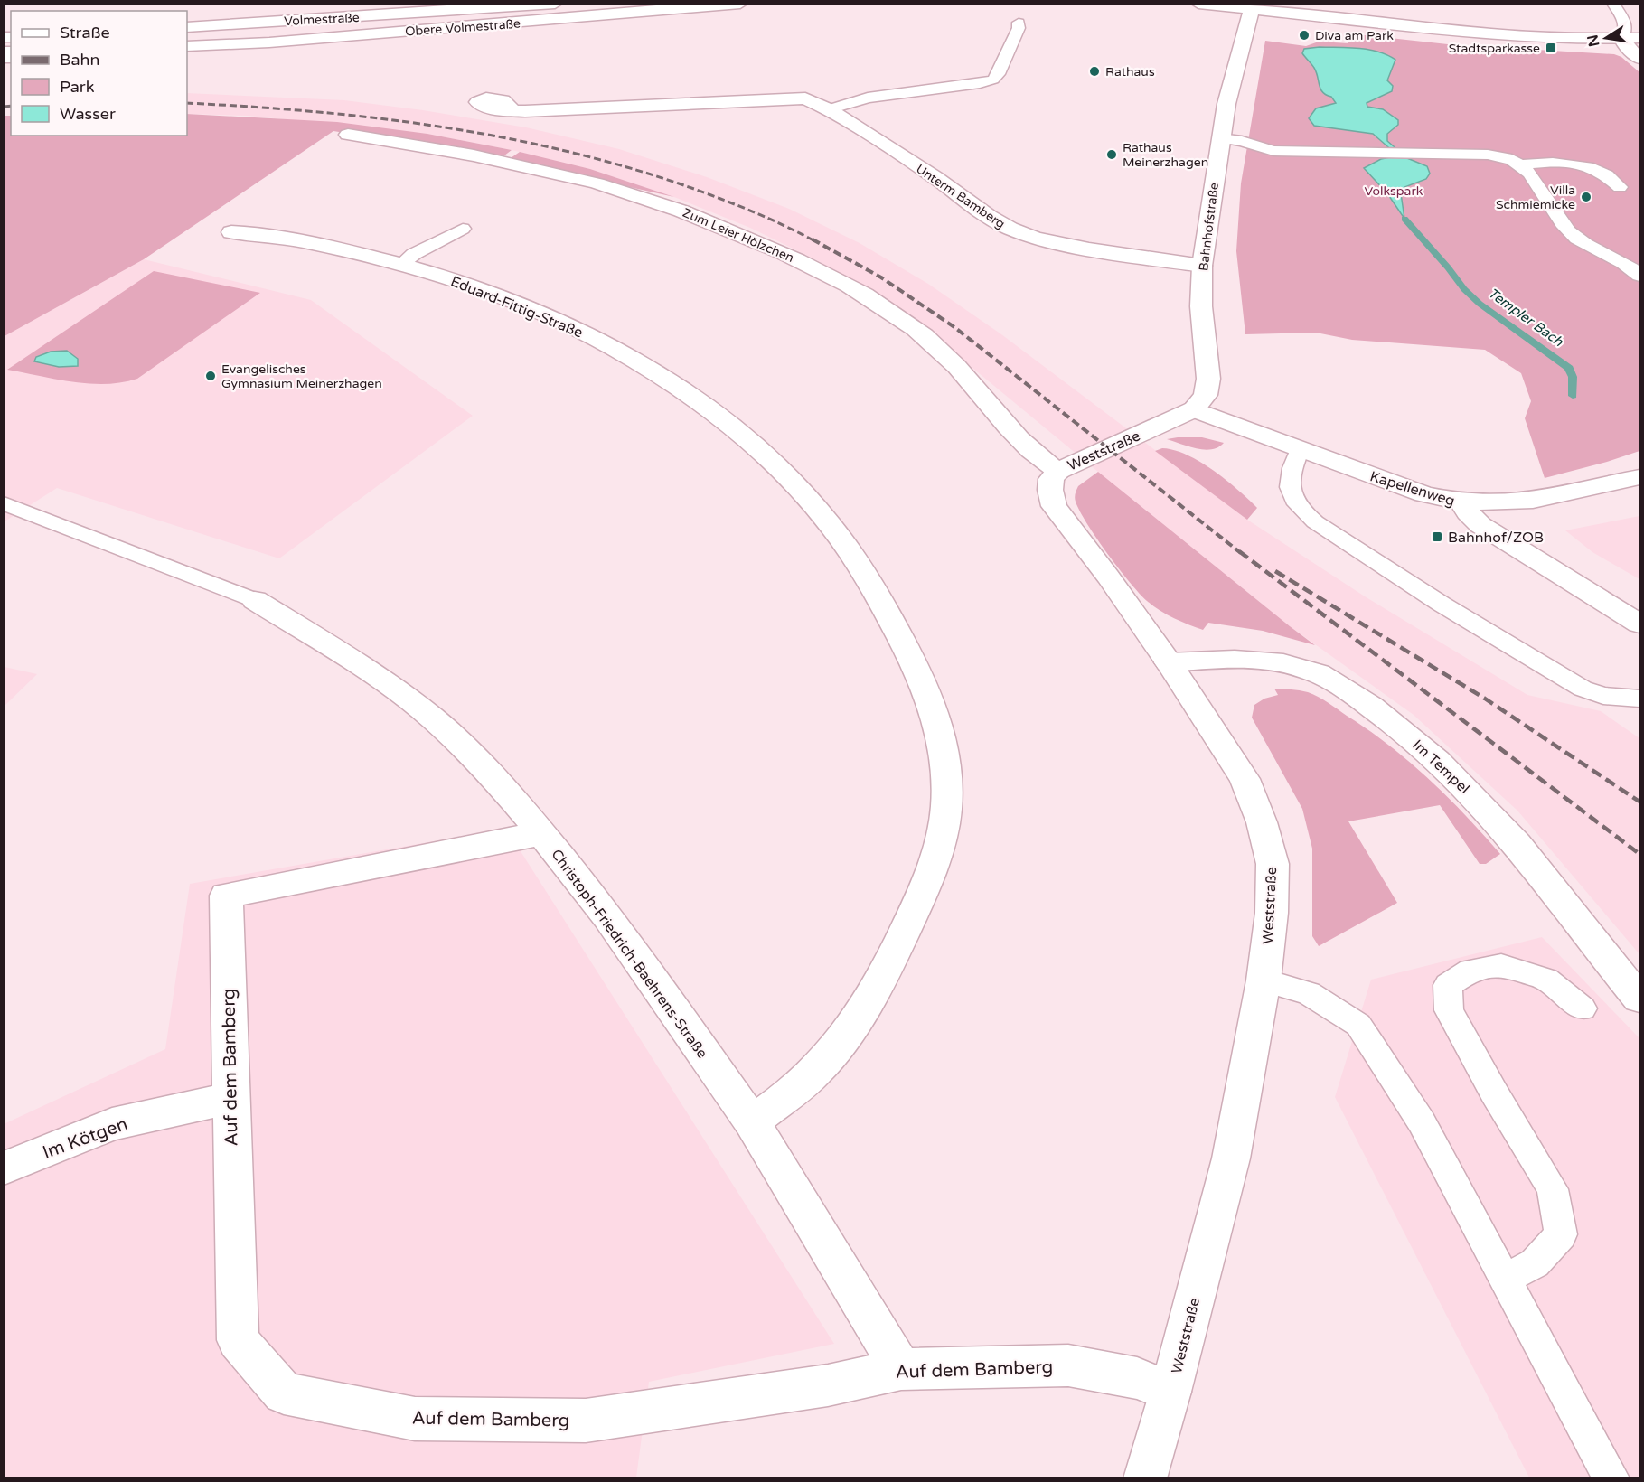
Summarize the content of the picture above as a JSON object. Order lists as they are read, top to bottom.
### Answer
{
  "streets": {
    "street": [
      "Volmestraße",
      "Obere Volmestraße",
      "Unterm Bamberg",
      "Bahnhofstraße",
      "Zum Leier Hölzchen",
      "Eduard-Fittig-Straße",
      "Weststraße",
      "Kapellenweg",
      "Im Tempel",
      "Christoph-Friedrich-Baehrens-Straße",
      "Auf dem Bamberg",
      "Im Kötgen"
    ]
  },
  "crossings": [
    ["Unterm Bamberg", "Bahnhofstraße"],
    ["Bahnhofstraße", "Weststraße"],
    ["Bahnhofstraße", "Kapellenweg"],
    ["Zum Leier Hölzchen", "Weststraße"],
    ["Eduard-Fittig-Straße", "Christoph-Friedrich-Baehrens-Straße"],
    ["Weststraße", "Kapellenweg"],
    ["Weststraße", "Im Tempel"],
    ["Weststraße", "Auf dem Bamberg"],
    ["Christoph-Friedrich-Baehrens-Straße", "Auf dem Bamberg"],
    ["Auf dem Bamberg", "Im Kötgen"]
  ],
  "water": ["Templer Bach"],
  "parks": ["Volkspark"],
  "places": {
    "other": [
      "Diva am Park",
      "Rathaus",
      "Rathaus Meinerzhagen",
      "Villa Schmiemicke",
      "Evangelisches Gymnasium Meinerzhagen"
    ],
    "transit": ["Stadtsparkasse", "Bahnhof/ZOB"]
  },
  "legend": [
    "Straße",
    "Bahn",
    "Park",
    "Wasser"
  ],
  "north": "left"
}
